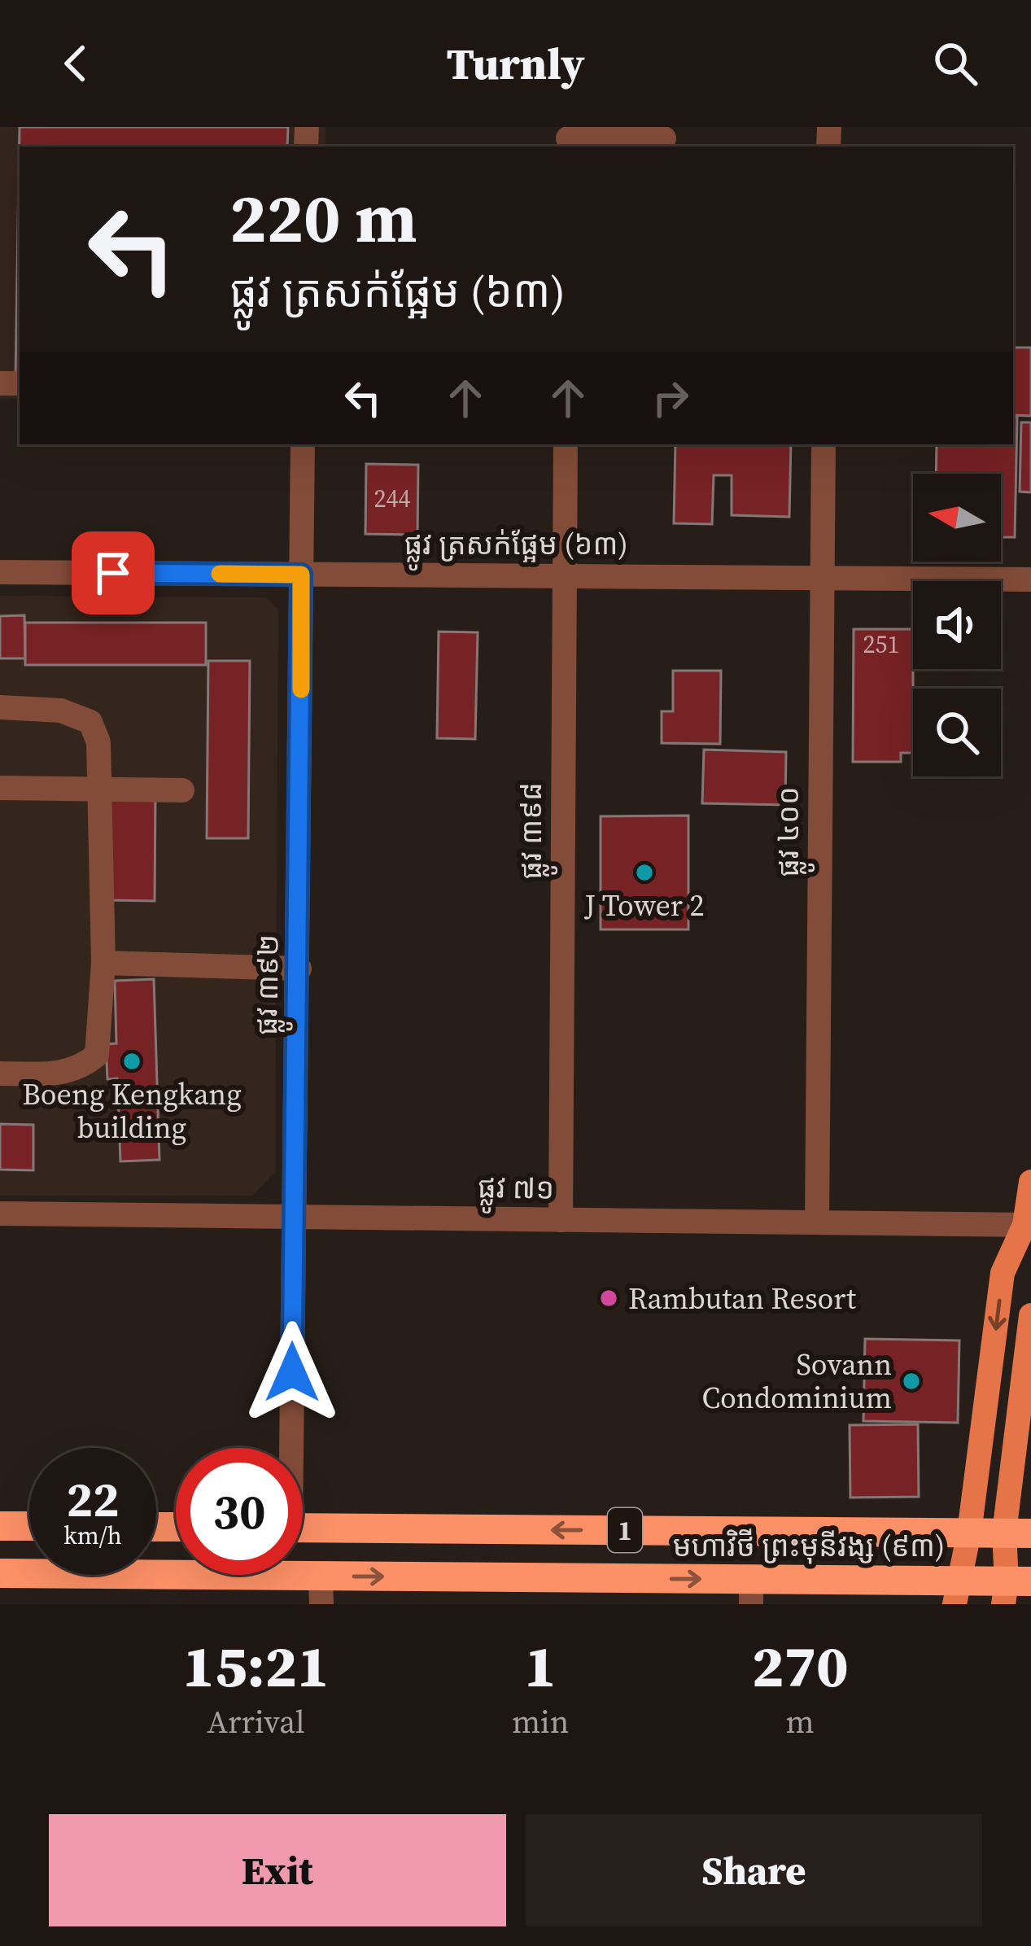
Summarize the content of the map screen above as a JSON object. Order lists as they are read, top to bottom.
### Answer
{
  "streets": {
    "highway": ["1", "មហាវិថី ព្រះមុនីវង្ស (៩៣)"],
    "street": [
      "ផ្លូវ ត្រសក់ផ្អែម (៦៣)",
      "ផ្លូវ ៣៩៨",
      "ផ្លូវ ៤០០",
      "ផ្លូវ ៣៩២",
      "ផ្លូវ ៧១"
    ]
  },
  "crossings": [
    ["ផ្លូវ ត្រសក់ផ្អែម (៦៣)", "ផ្លូវ ៣៩៨"],
    ["ផ្លូវ ត្រសក់ផ្អែម (៦៣)", "ផ្លូវ ៤០០"],
    ["ផ្លូវ ត្រសក់ផ្អែម (៦៣)", "ផ្លូវ ៣៩២"],
    ["ផ្លូវ ៣៩៨", "ផ្លូវ ៧១"],
    ["ផ្លូវ ៤០០", "ផ្លូវ ៧១"],
    ["ផ្លូវ ៣៩២", "ផ្លូវ ៧១"]
  ],
  "places": [
    "J Tower 2",
    "Boeng Kengkang building",
    "Rambutan Resort",
    "Sovann Condominium"
  ],
  "house_numbers": ["244", "251"],
  "north": "left",
  "page": {
    "header": "Turnly",
    "turn": ["220 m", "ផ្លូវ ត្រសក់ផ្អែម (៦៣)"],
    "speed": "22 km/h",
    "limit": "30",
    "eta": [
      "15:21",
      "Arrival",
      "1",
      "min",
      "270",
      "m"
    ],
    "buttons": ["Exit", "Share"]
  }
}
